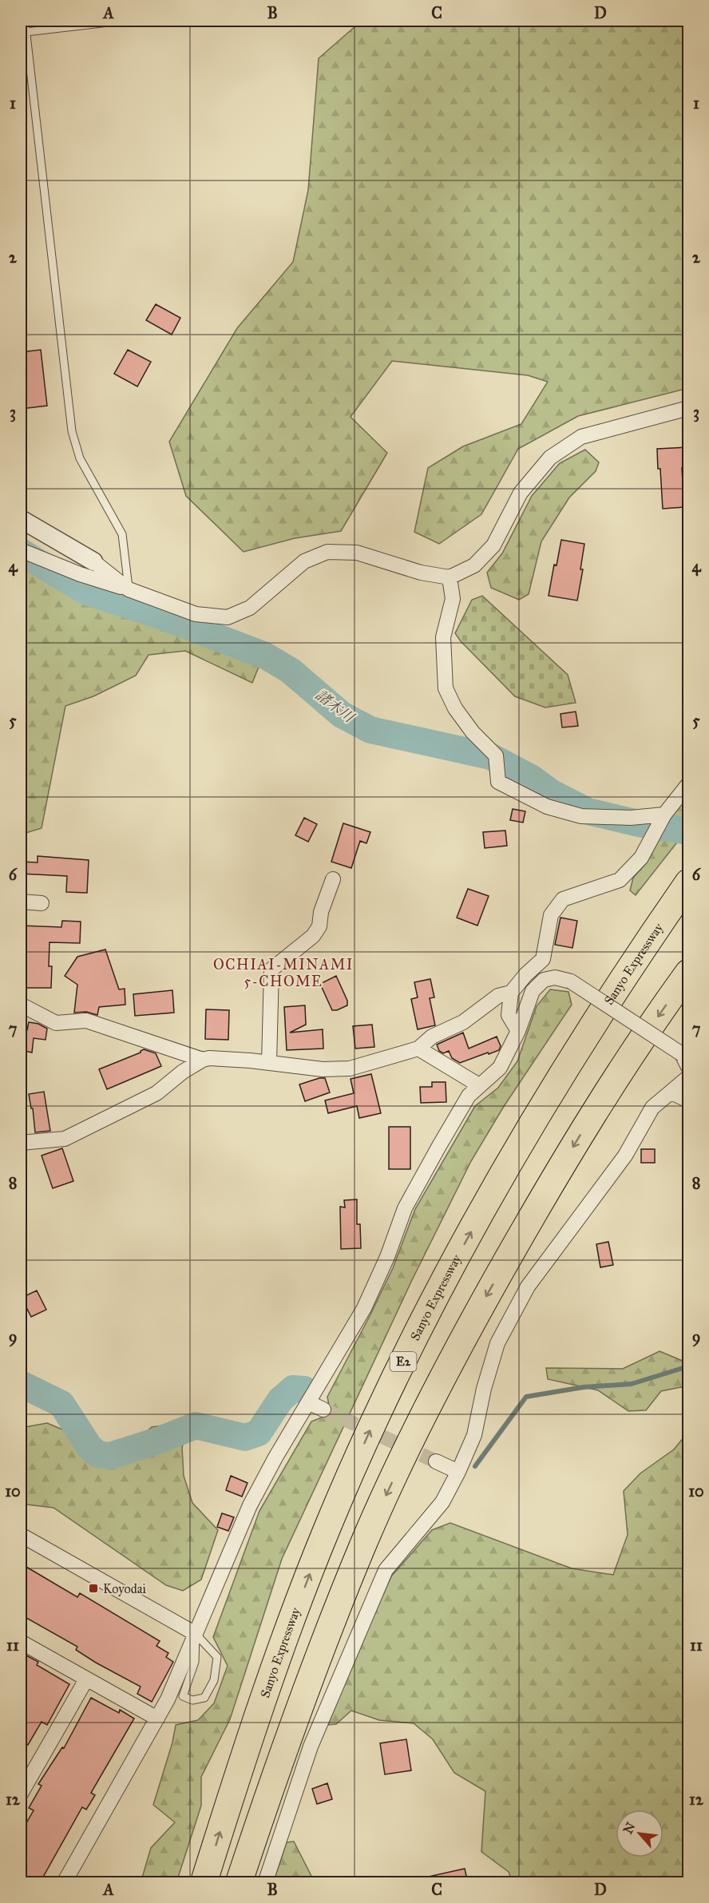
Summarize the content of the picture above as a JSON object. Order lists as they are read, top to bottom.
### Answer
{
  "streets": {
    "highway": ["Sanyo Expressway", "E2"]
  },
  "districts": ["OCHIAI-MINAMI 5-CHOME"],
  "water": ["諸木川"],
  "places": {
    "transit": ["Koyodai"]
  },
  "north": "top left",
  "grid": {
    "columns": [
      "A",
      "B",
      "C",
      "D"
    ],
    "rows": [
      "1",
      "2",
      "3",
      "4",
      "5",
      "6",
      "7",
      "8",
      "9",
      "10",
      "11",
      "12"
    ]
  }
}
